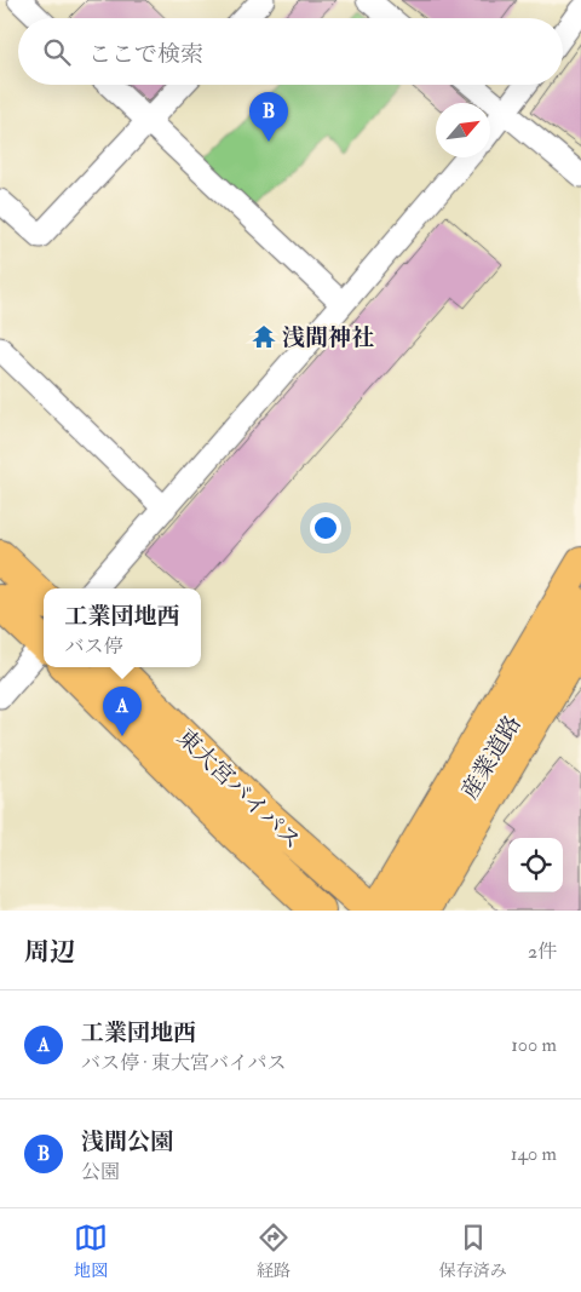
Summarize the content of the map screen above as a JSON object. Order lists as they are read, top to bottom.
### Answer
{
  "streets": {
    "highway": ["東大宮バイパス"],
    "main road": ["産業道路"]
  },
  "places": {
    "temple": ["浅間神社"]
  },
  "north": "top right",
  "page": {
    "search": "ここで検索",
    "pins": ["B", "A"],
    "popup": ["工業団地西", "バス停"],
    "heading": ["周辺", "2件"],
    "list": [
      {
        "mark": "A",
        "name": "工業団地西",
        "note": "バス停 · 東大宮バイパス",
        "value": "100 m"
      },
      {
        "mark": "B",
        "name": "浅間公園",
        "note": "公園",
        "value": "140 m"
      }
    ],
    "nav": ["地図", "経路", "保存済み"]
  }
}
